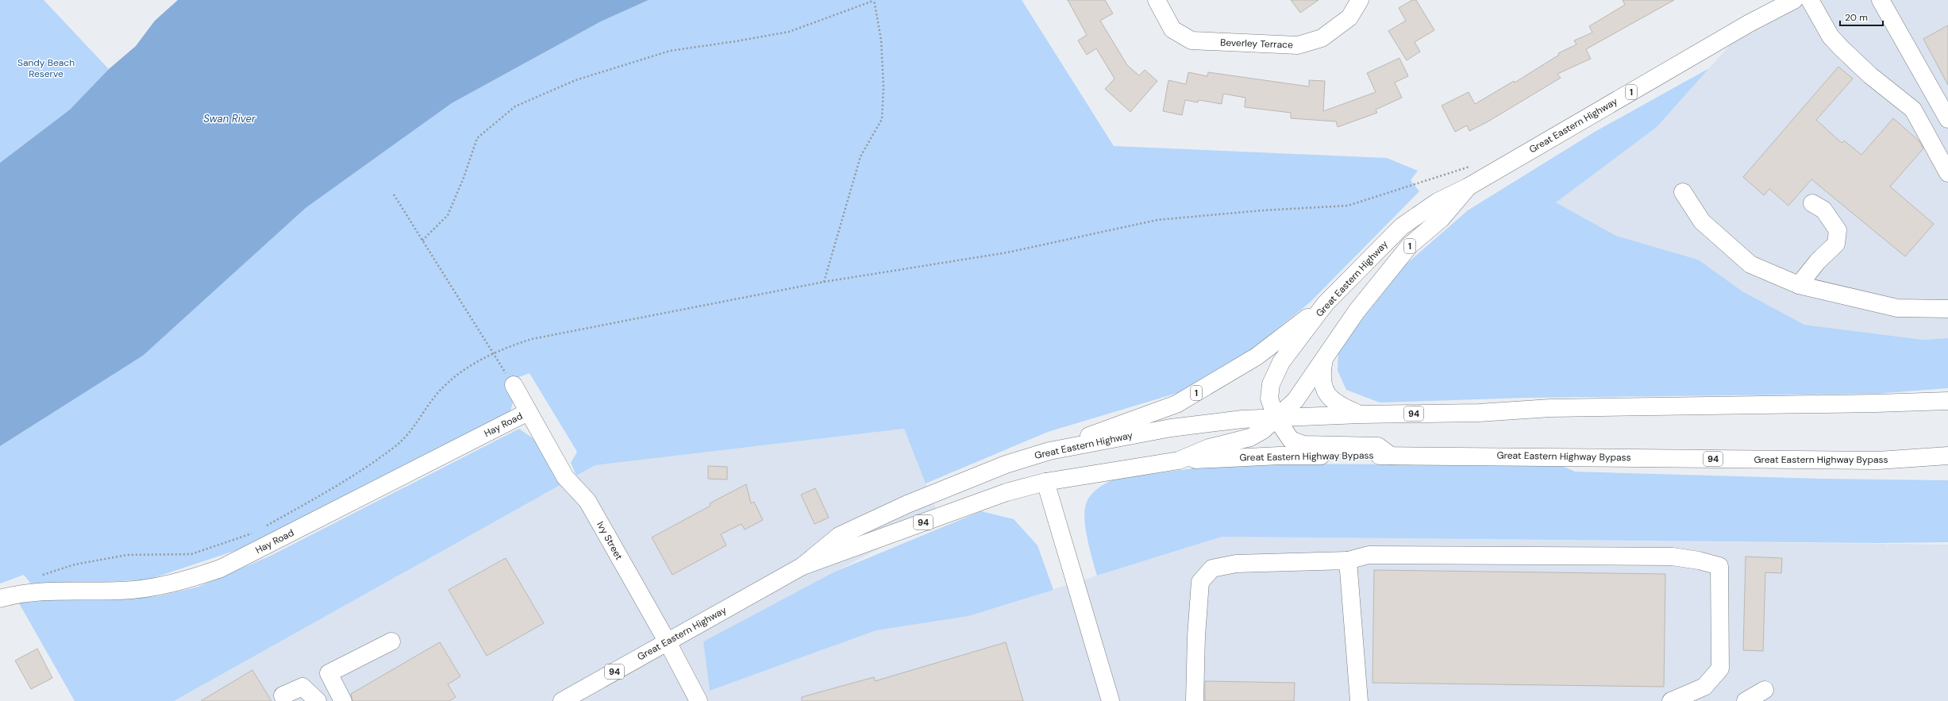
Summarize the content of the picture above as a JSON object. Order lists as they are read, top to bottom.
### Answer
{
  "streets": {
    "main road": [
      "Beverley Terrace",
      "1",
      "Great Eastern Highway",
      "94",
      "Hay Road",
      "Great Eastern Highway Bypass",
      "Ivy Street"
    ]
  },
  "crossings": [
    ["1", "Great Eastern Highway"],
    ["Great Eastern Highway", "94"],
    ["Great Eastern Highway", "Great Eastern Highway Bypass"],
    ["Great Eastern Highway", "Ivy Street"],
    ["Hay Road", "Ivy Street"]
  ],
  "water": ["Swan River"],
  "parks": ["Sandy Beach Reserve"],
  "scale_bar": "20 m"
}
